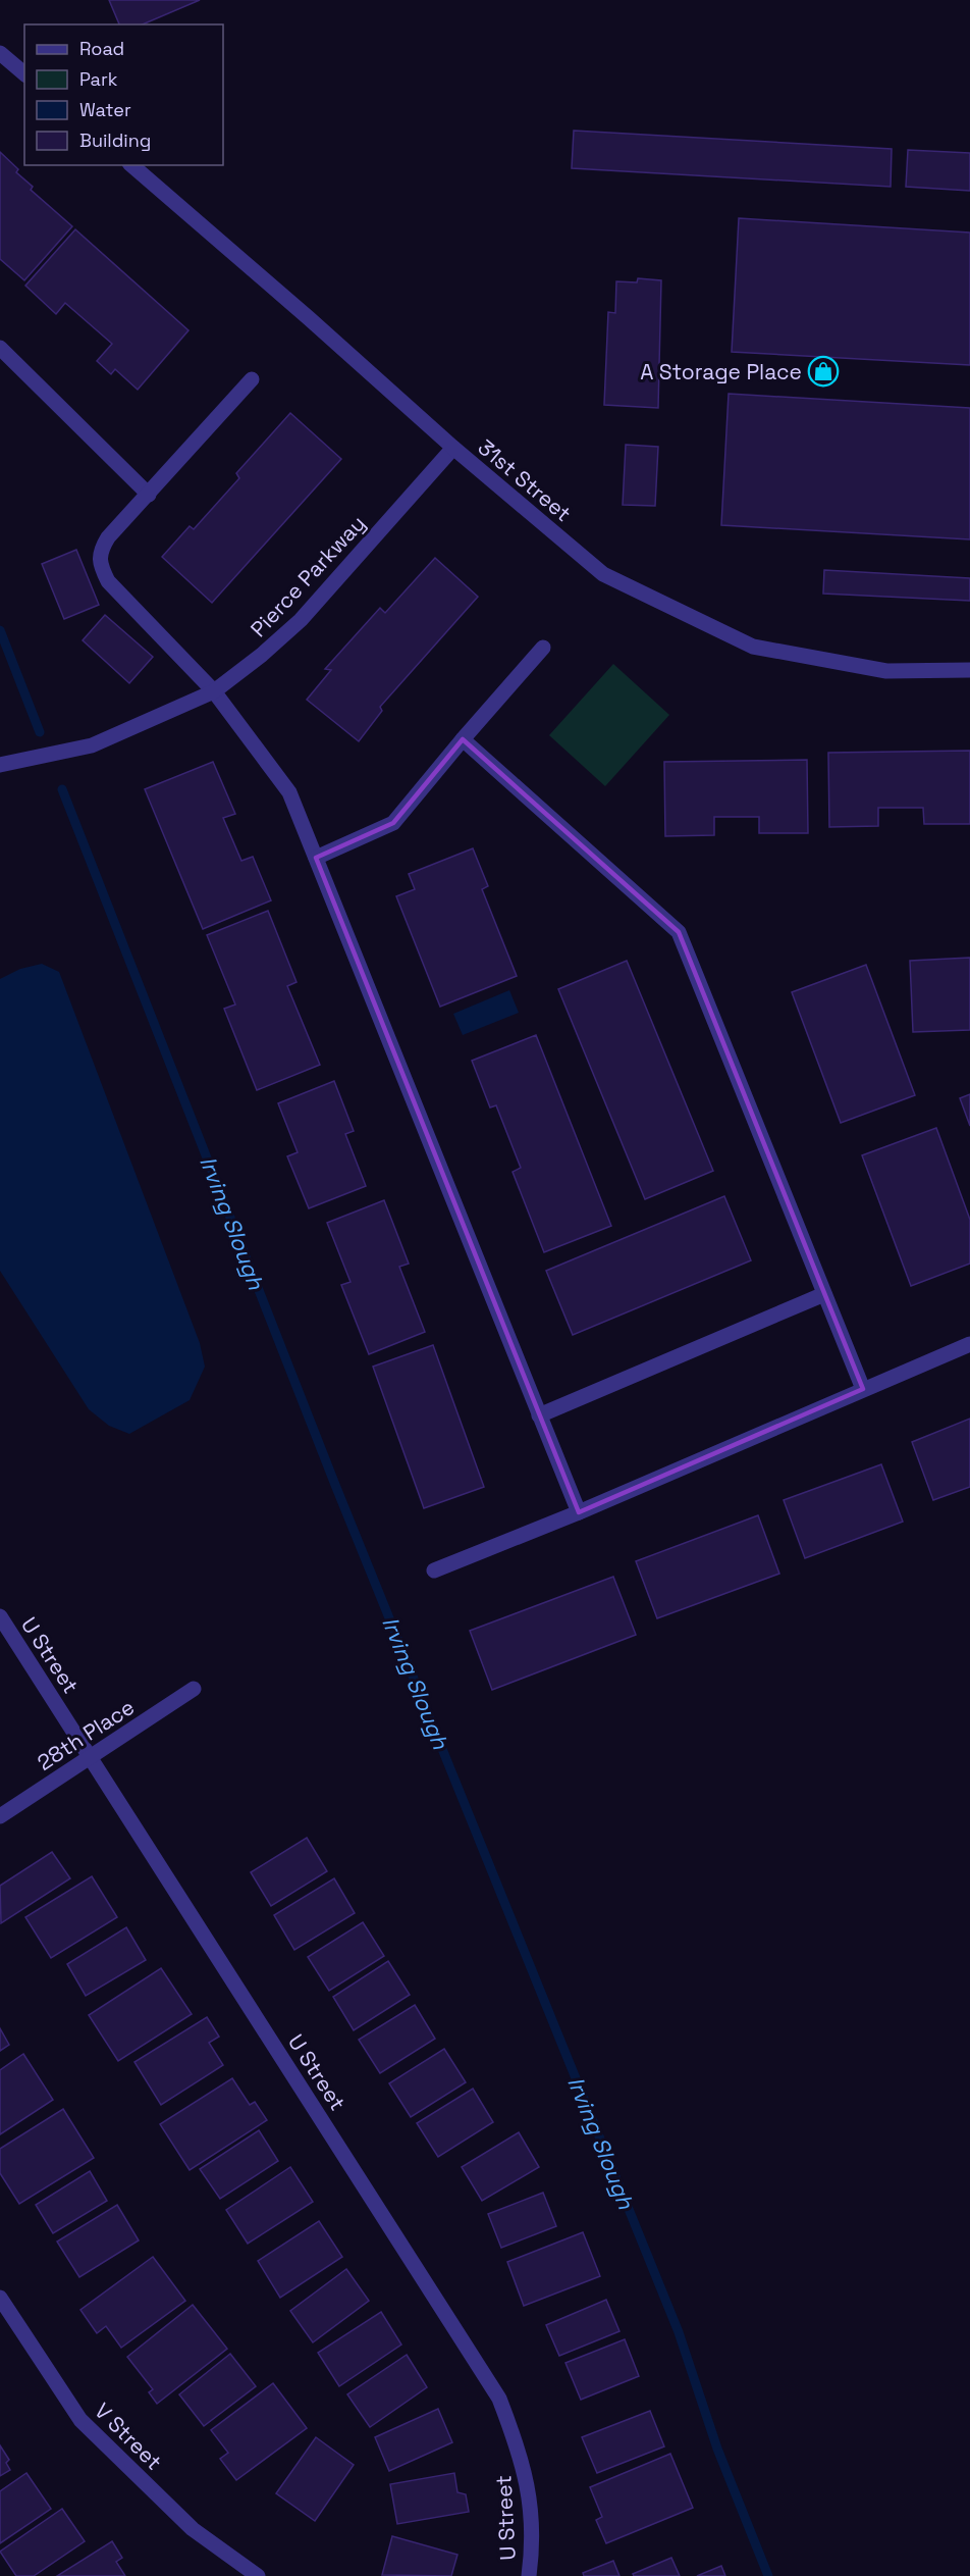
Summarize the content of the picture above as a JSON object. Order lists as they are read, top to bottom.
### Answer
{
  "streets": {
    "street": [
      "31st Street",
      "Pierce Parkway",
      "U Street",
      "28th Place",
      "V Street"
    ]
  },
  "crossings": [
    ["31st Street", "Pierce Parkway"],
    ["U Street", "28th Place"]
  ],
  "water": ["Irving Slough"],
  "places": {
    "shop": ["A Storage Place"]
  },
  "legend": [
    "Road",
    "Park",
    "Water",
    "Building"
  ]
}
